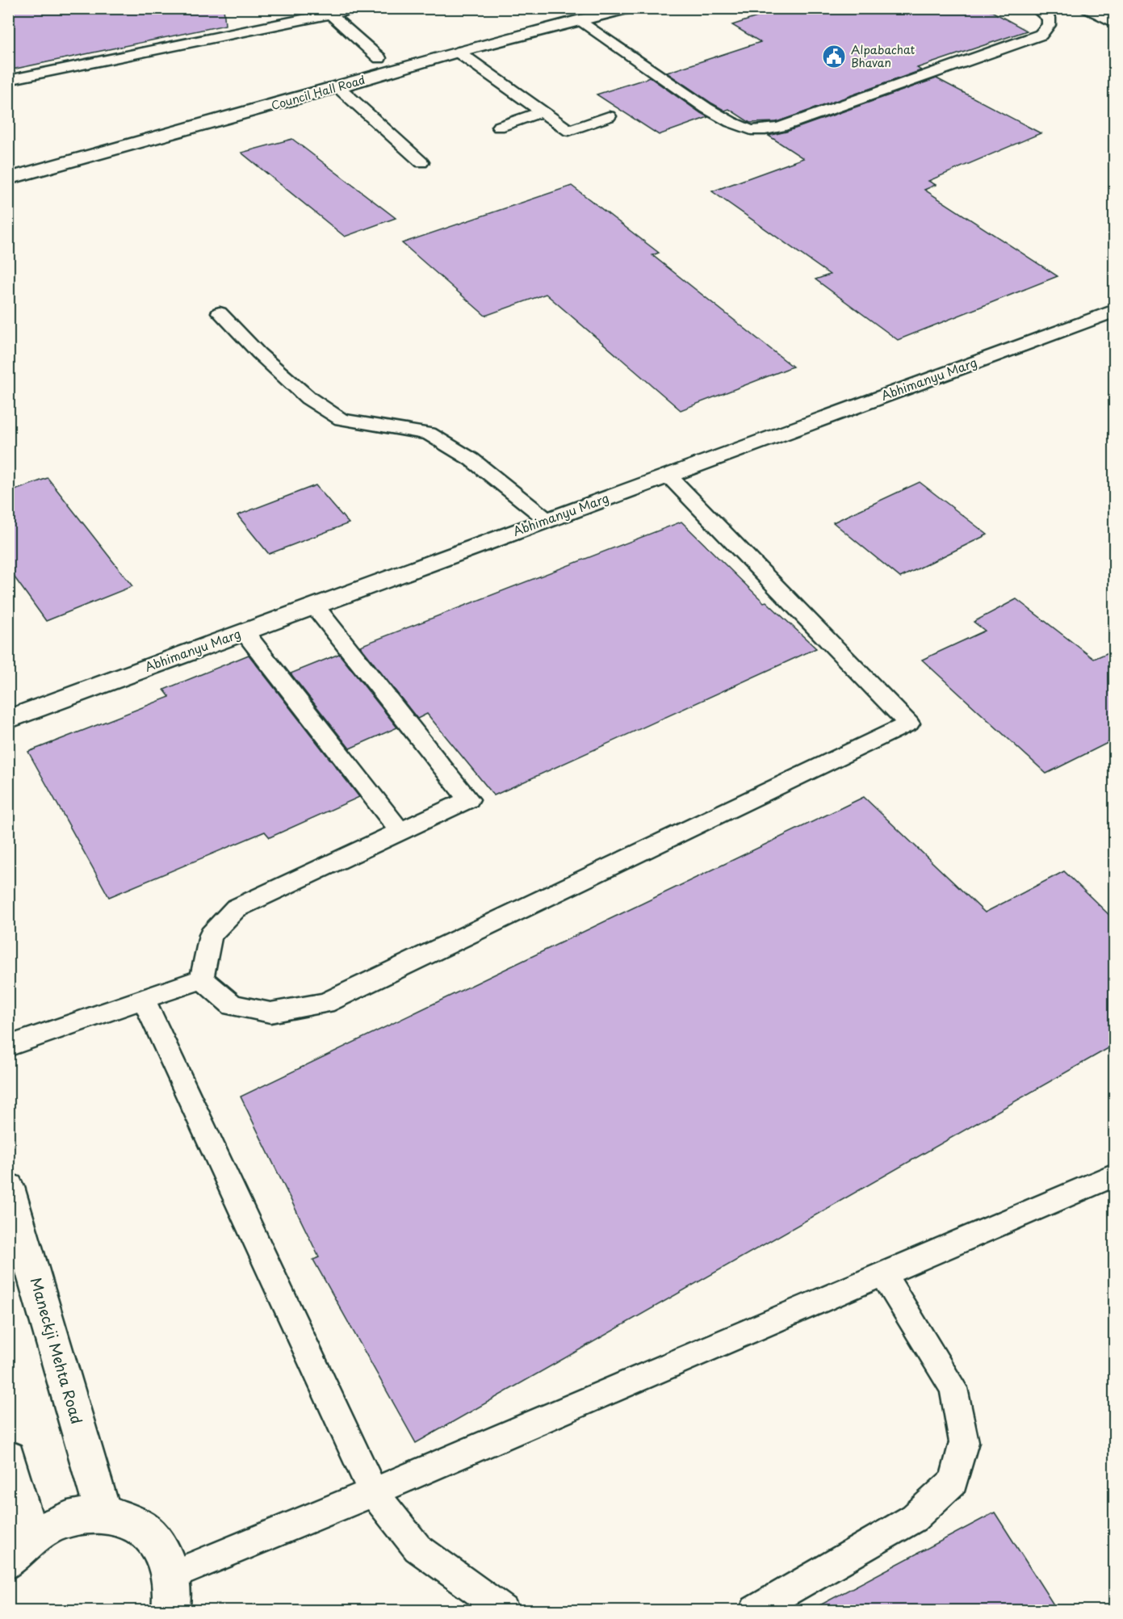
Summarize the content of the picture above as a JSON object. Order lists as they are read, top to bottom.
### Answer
{
  "streets": {
    "street": ["Council Hall Road", "Abhimanyu Marg", "Maneckji Mehta Road"]
  },
  "places": {
    "public building": ["Alpabachat Bhavan"]
  }
}
